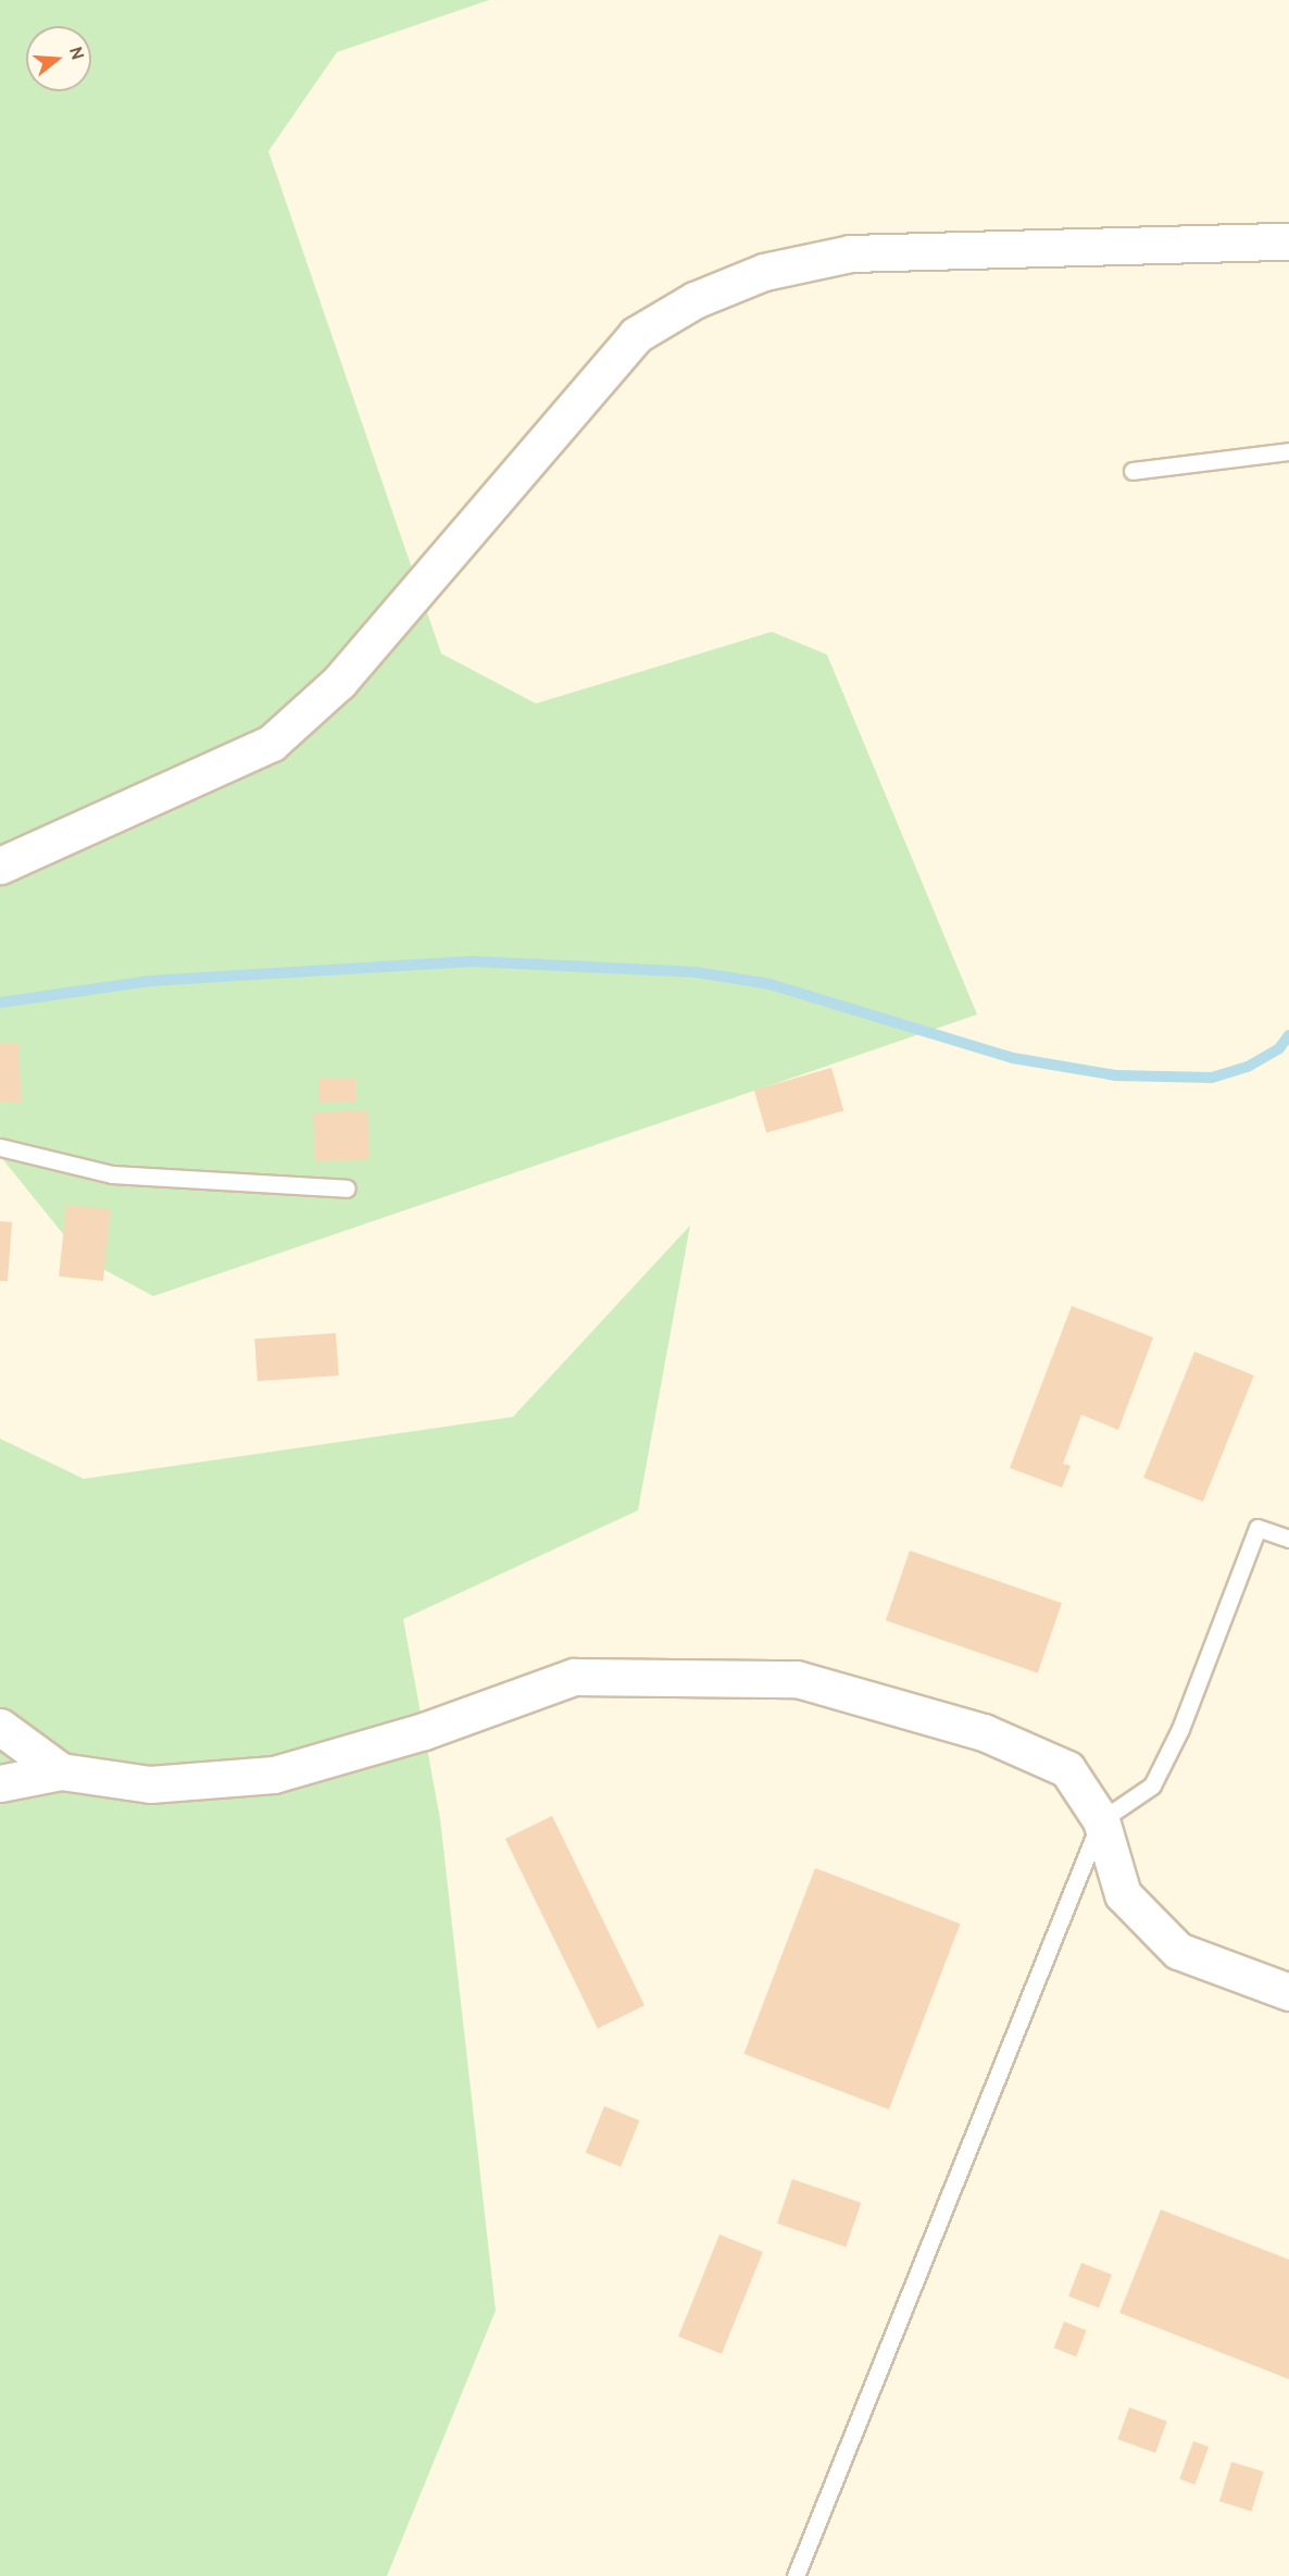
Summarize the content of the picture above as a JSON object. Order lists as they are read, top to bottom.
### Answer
{
  "north": "right"
}
